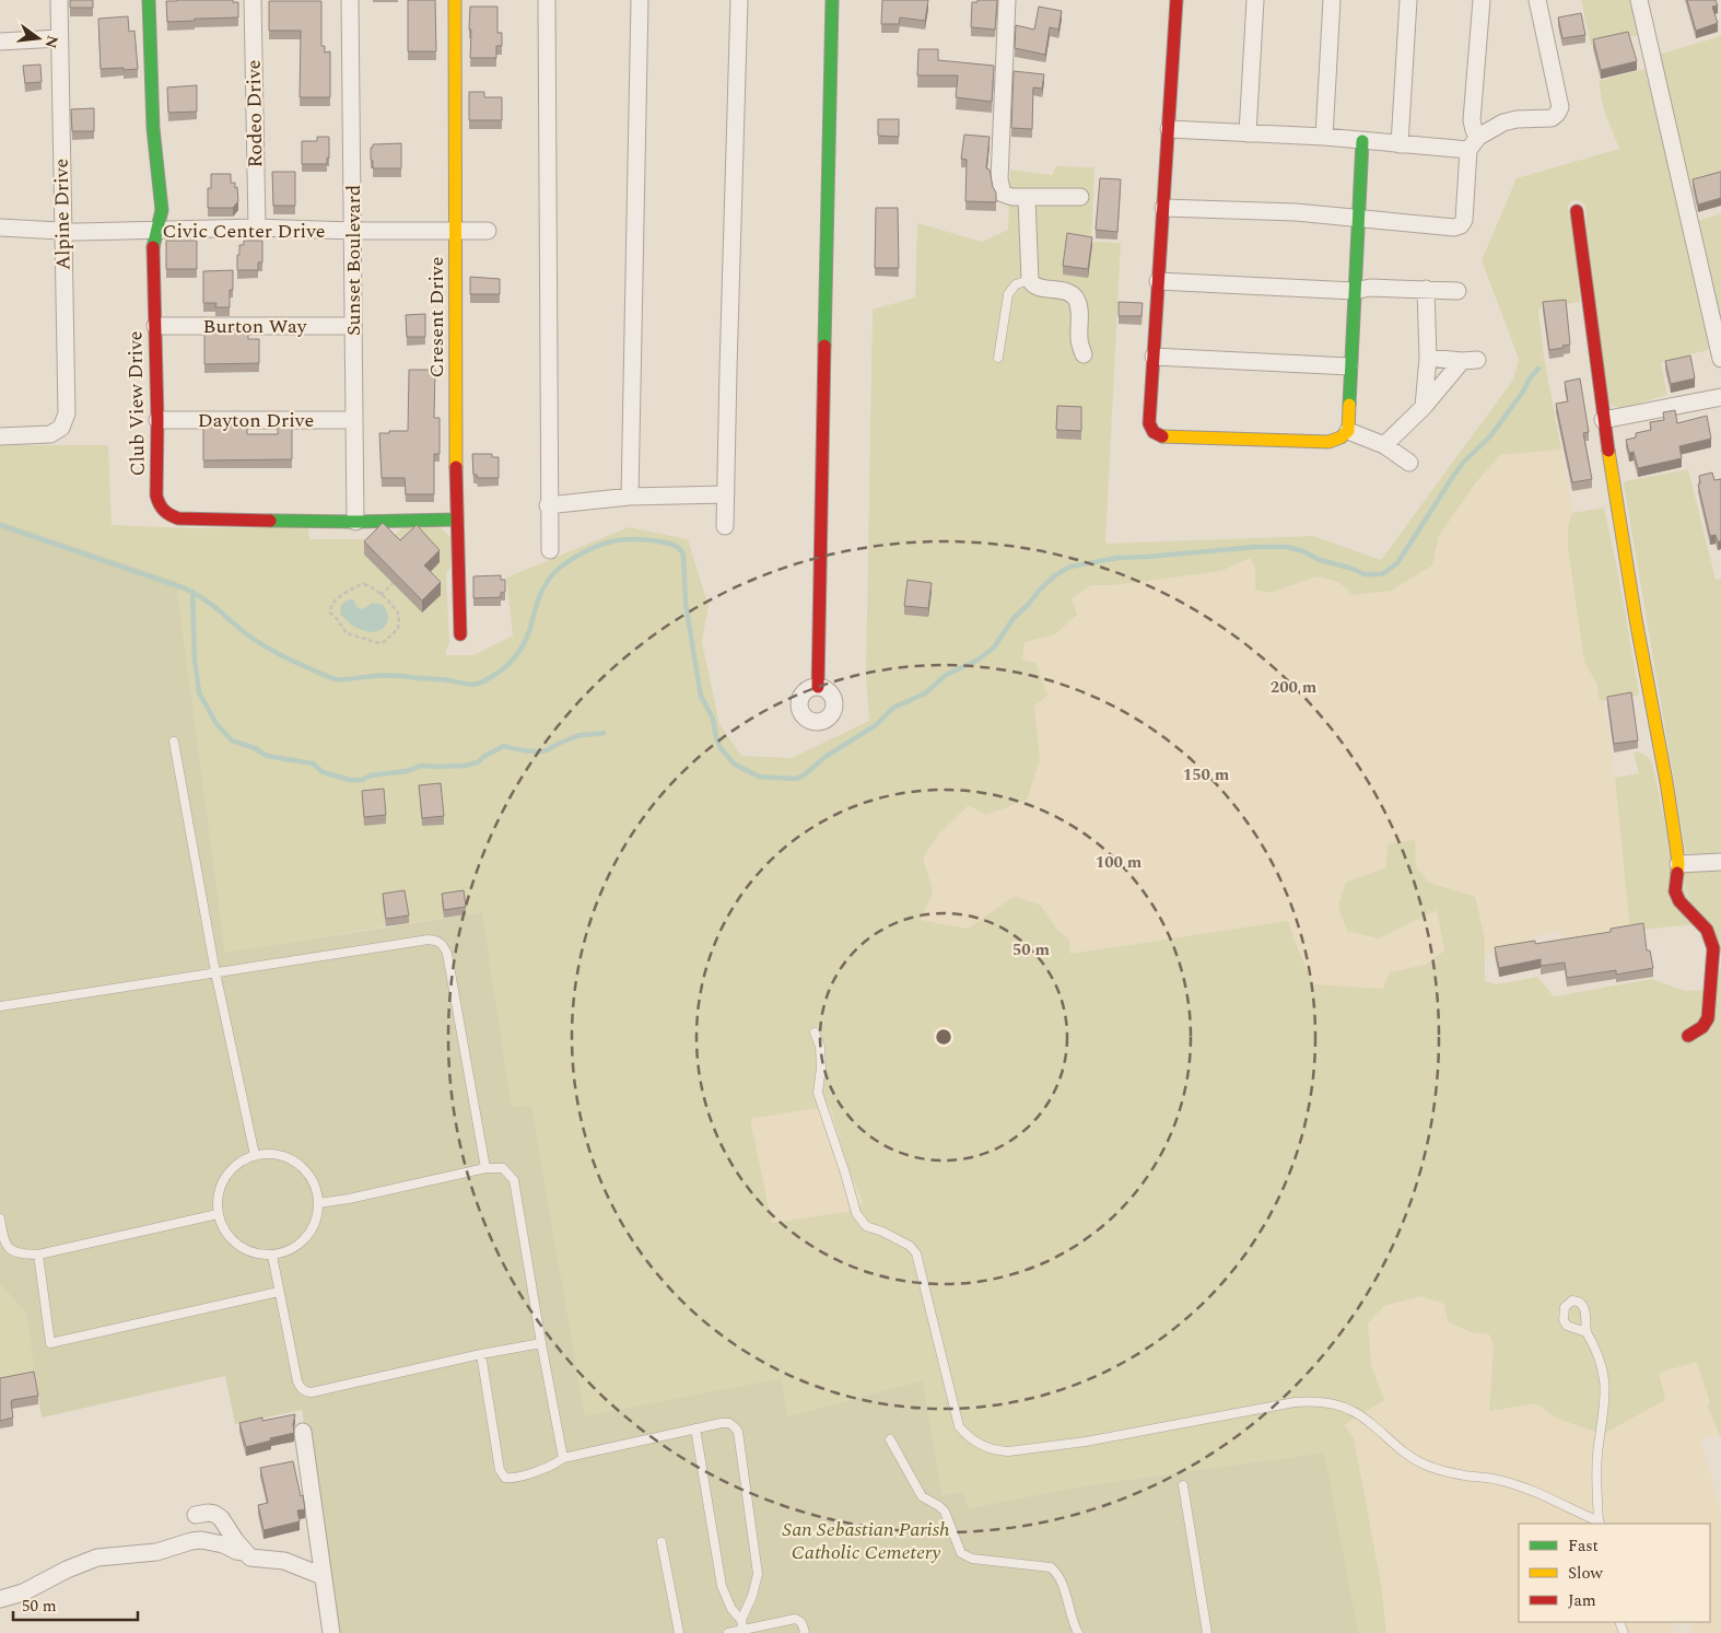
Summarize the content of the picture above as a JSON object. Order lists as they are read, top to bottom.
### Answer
{
  "streets": {
    "street": [
      "Rodeo Drive",
      "Alpine Drive",
      "Civic Center Drive",
      "Sunset Boulevard",
      "Cresent Drive",
      "Burton Way",
      "Club View Drive",
      "Dayton Drive"
    ]
  },
  "crossings": [
    ["Rodeo Drive", "Civic Center Drive"],
    ["Alpine Drive", "Civic Center Drive"],
    ["Civic Center Drive", "Sunset Boulevard"],
    ["Civic Center Drive", "Cresent Drive"],
    ["Civic Center Drive", "Club View Drive"],
    ["Sunset Boulevard", "Burton Way"],
    ["Sunset Boulevard", "Club View Drive"],
    ["Sunset Boulevard", "Dayton Drive"],
    ["Cresent Drive", "Club View Drive"],
    ["Burton Way", "Club View Drive"],
    ["Club View Drive", "Dayton Drive"]
  ],
  "parks": ["San Sebastian Parish Catholic Cemetery"],
  "legend": ["Fast", "Slow", "Jam"],
  "scale_bar": "50 m",
  "north": "right",
  "rings": [
    "200 m",
    "150 m",
    "100 m",
    "50 m"
  ]
}
